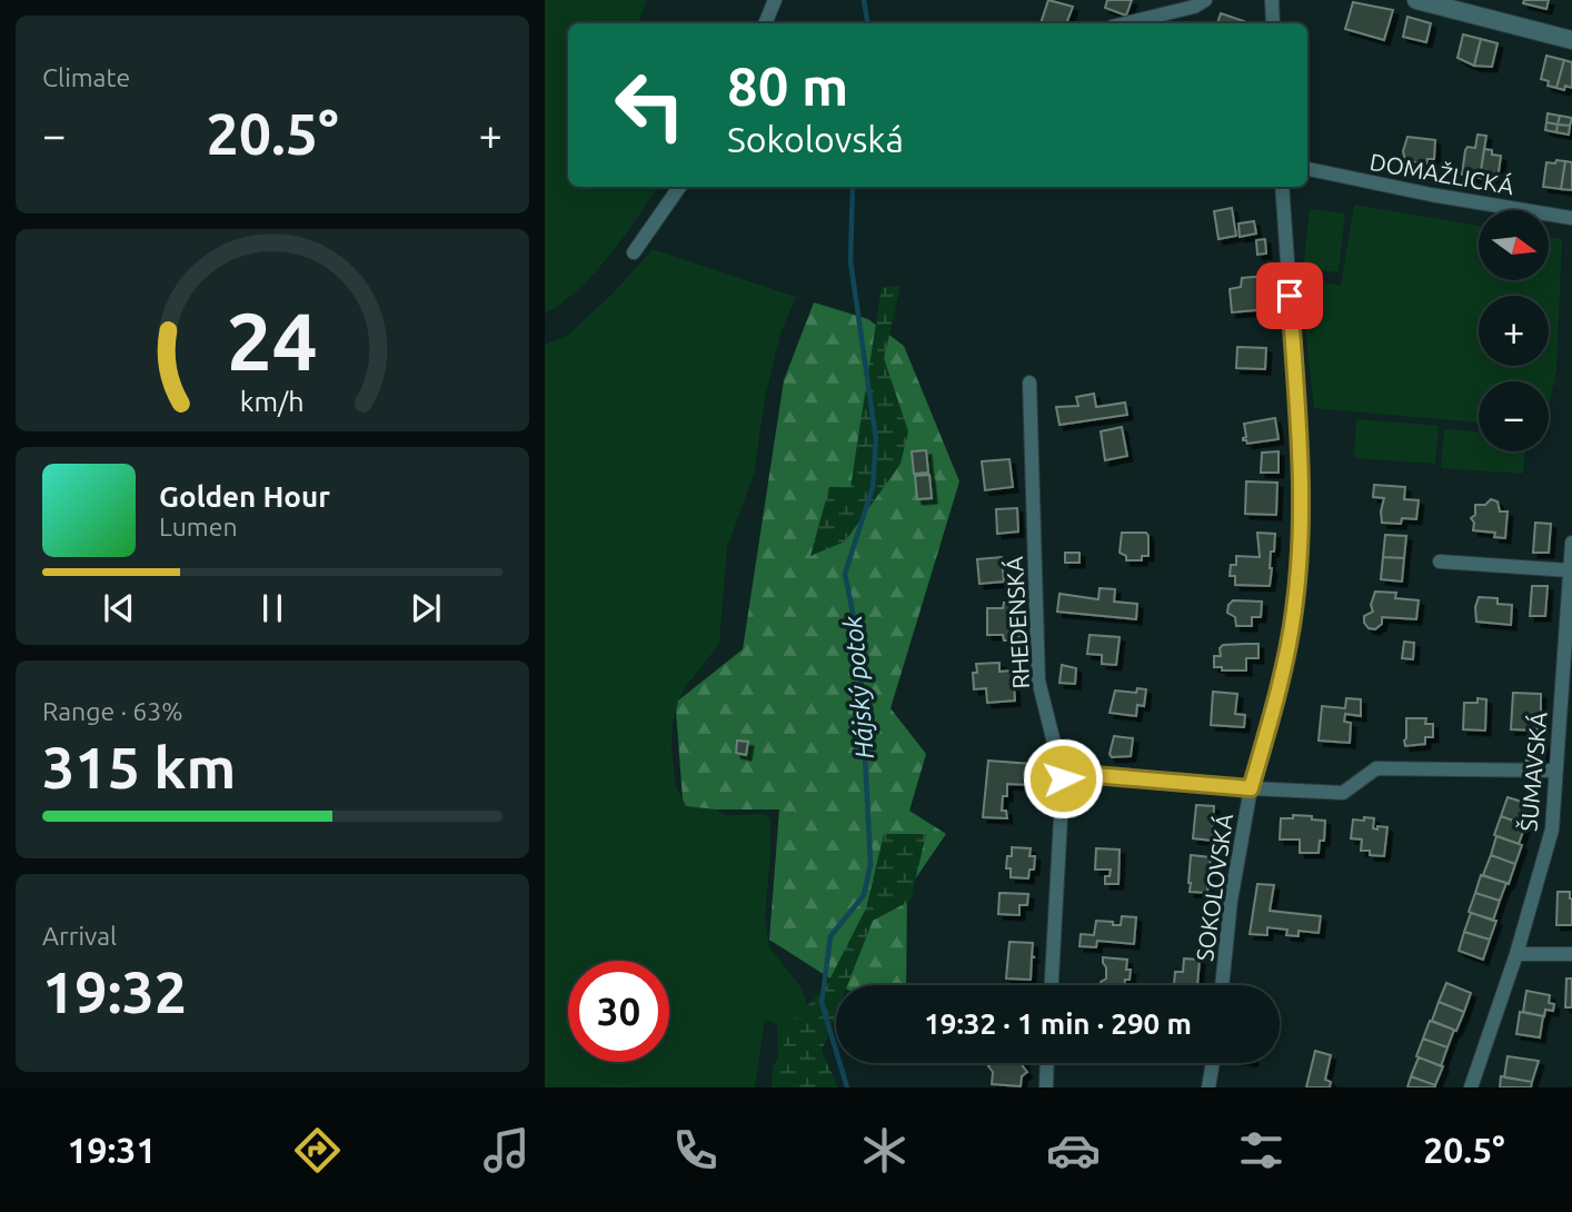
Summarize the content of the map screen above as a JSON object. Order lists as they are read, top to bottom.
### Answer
{
  "streets": {
    "street": [
      "DOMAŽLICKÁ",
      "RHEDENSKÁ",
      "ŠUMAVSKÁ",
      "SOKOLOVSKÁ"
    ]
  },
  "water": ["Hájský potok"],
  "north": "right",
  "page": {
    "tile": [
      "Climate",
      ["Range · 63%", "315 km"],
      ["Arrival", "19:32"]
    ],
    "turn": ["80 m", "Sokolovská"],
    "heat": ["−", "20.5°", "+"],
    "map_buttons": ["+", "−"],
    "song": ["Golden Hour", "Lumen"],
    "limit": "30",
    "trip": "19:32 · 1 min · 290 m",
    "tabs": ["19:31", "20.5°"],
    "gauge": ["24", "km/h"]
  }
}
